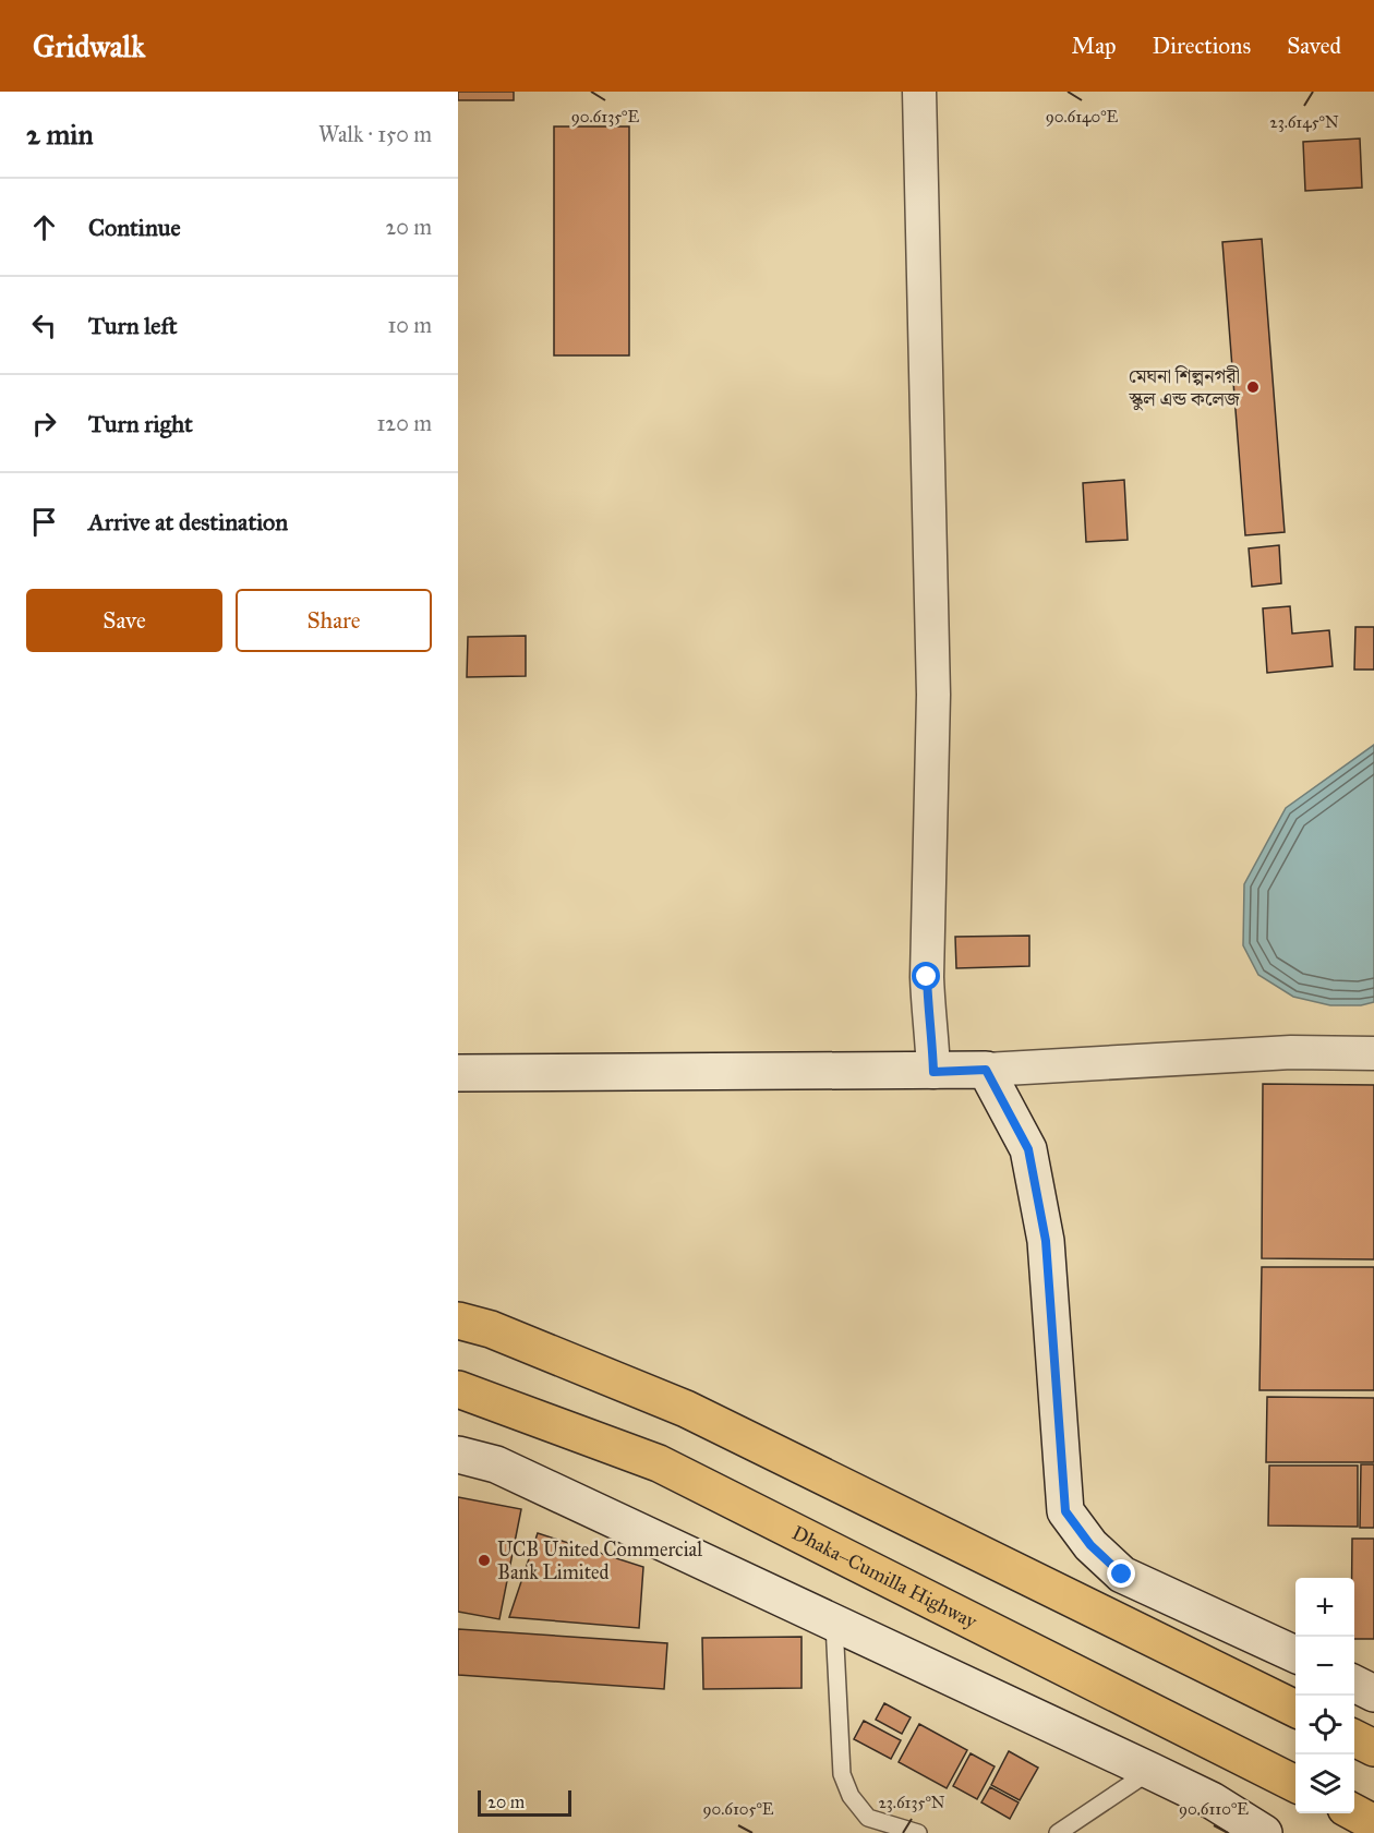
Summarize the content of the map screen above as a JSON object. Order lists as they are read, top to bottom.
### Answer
{
  "streets": {
    "highway": ["Dhaka–Cumilla Highway"]
  },
  "places": ["মেঘনা শিল্পনগরী স্কুল এন্ড কলেজ", "UCB United Commercial Bank Limited"],
  "scale_bar": "20 m",
  "page": {
    "header": "Gridwalk",
    "nav": ["Map", "Directions", "Saved"],
    "heading": ["2 min", "Walk · 150 m"],
    "list": [
      ["Continue", "20 m"],
      ["Turn left", "10 m"],
      ["Turn right", "120 m"],
      "Arrive at destination"
    ],
    "buttons": ["Save", "Share"],
    "map_buttons": ["+", "−"],
    "scale": "20 m"
  },
  "coordinates": [
    "90.6135°E",
    "90.6140°E",
    "23.6145°N",
    "23.6135°N",
    "90.6105°E",
    "90.6110°E"
  ]
}
